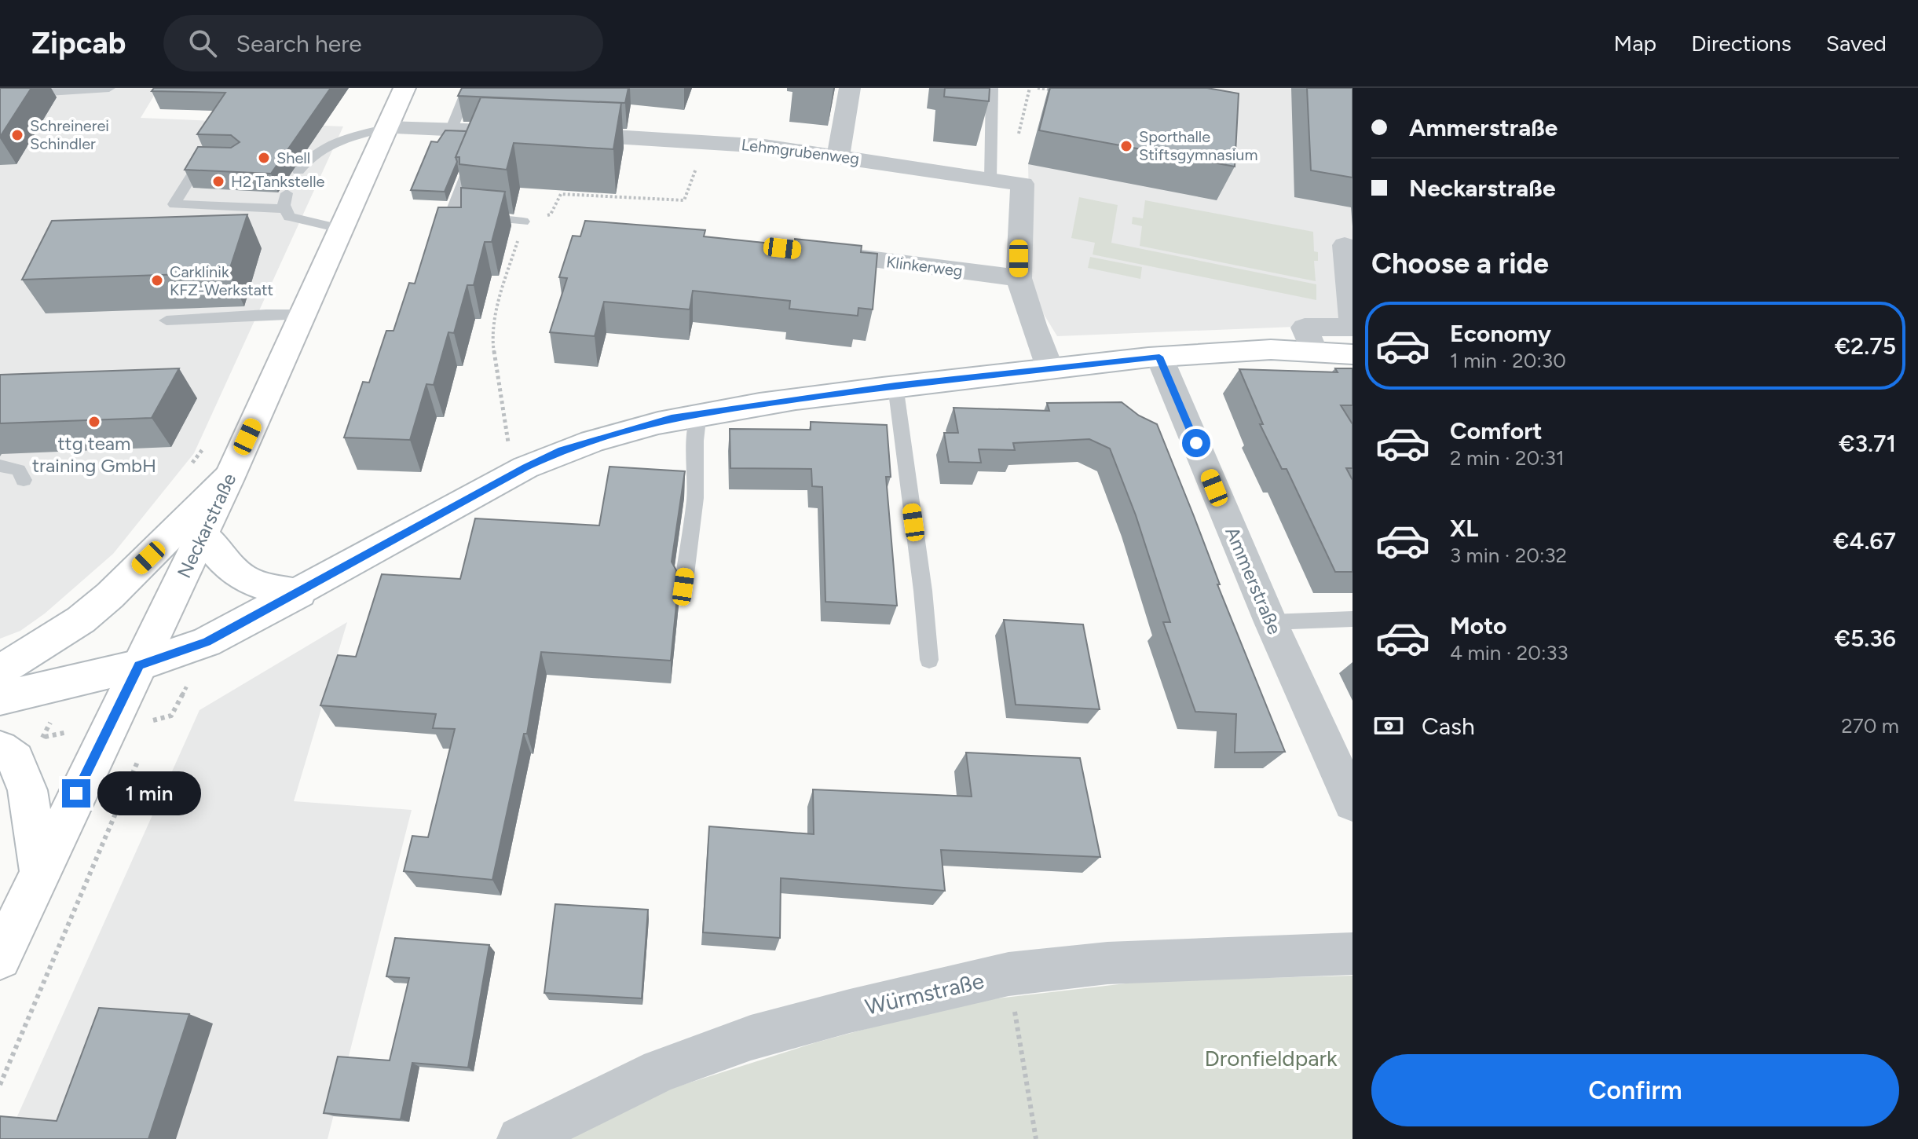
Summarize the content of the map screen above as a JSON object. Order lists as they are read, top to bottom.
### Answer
{
  "streets": {
    "main road": ["Neckarstraße"],
    "street": [
      "Lehmgrubenweg",
      "Klinkerweg",
      "Ammerstraße",
      "Würmstraße"
    ]
  },
  "parks": ["Dronfieldpark"],
  "places": [
    "Schreinerei Schindler",
    "Sporthalle Stiftsgymnasium",
    "Shell",
    "H2 Tankstelle",
    "Carklinik KFZ-Werkstatt",
    "ttg team training GmbH"
  ],
  "page": {
    "header": "Zipcab",
    "search": "Search here",
    "nav": ["Map", "Directions", "Saved"],
    "banner": ["Ammerstraße", "Neckarstraße"],
    "heading": "Choose a ride",
    "list": [
      {
        "name": "Economy",
        "note": "1 min · 20:30",
        "value": "€2.75"
      },
      {
        "name": "Comfort",
        "note": "2 min · 20:31",
        "value": "€3.71"
      },
      {
        "name": "XL",
        "note": "3 min · 20:32",
        "value": "€4.67"
      },
      {
        "name": "Moto",
        "note": "4 min · 20:33",
        "value": "€5.36"
      }
    ],
    "pay": ["Cash", "270 m"],
    "bubble": "1 min",
    "buttons": "Confirm"
  }
}
